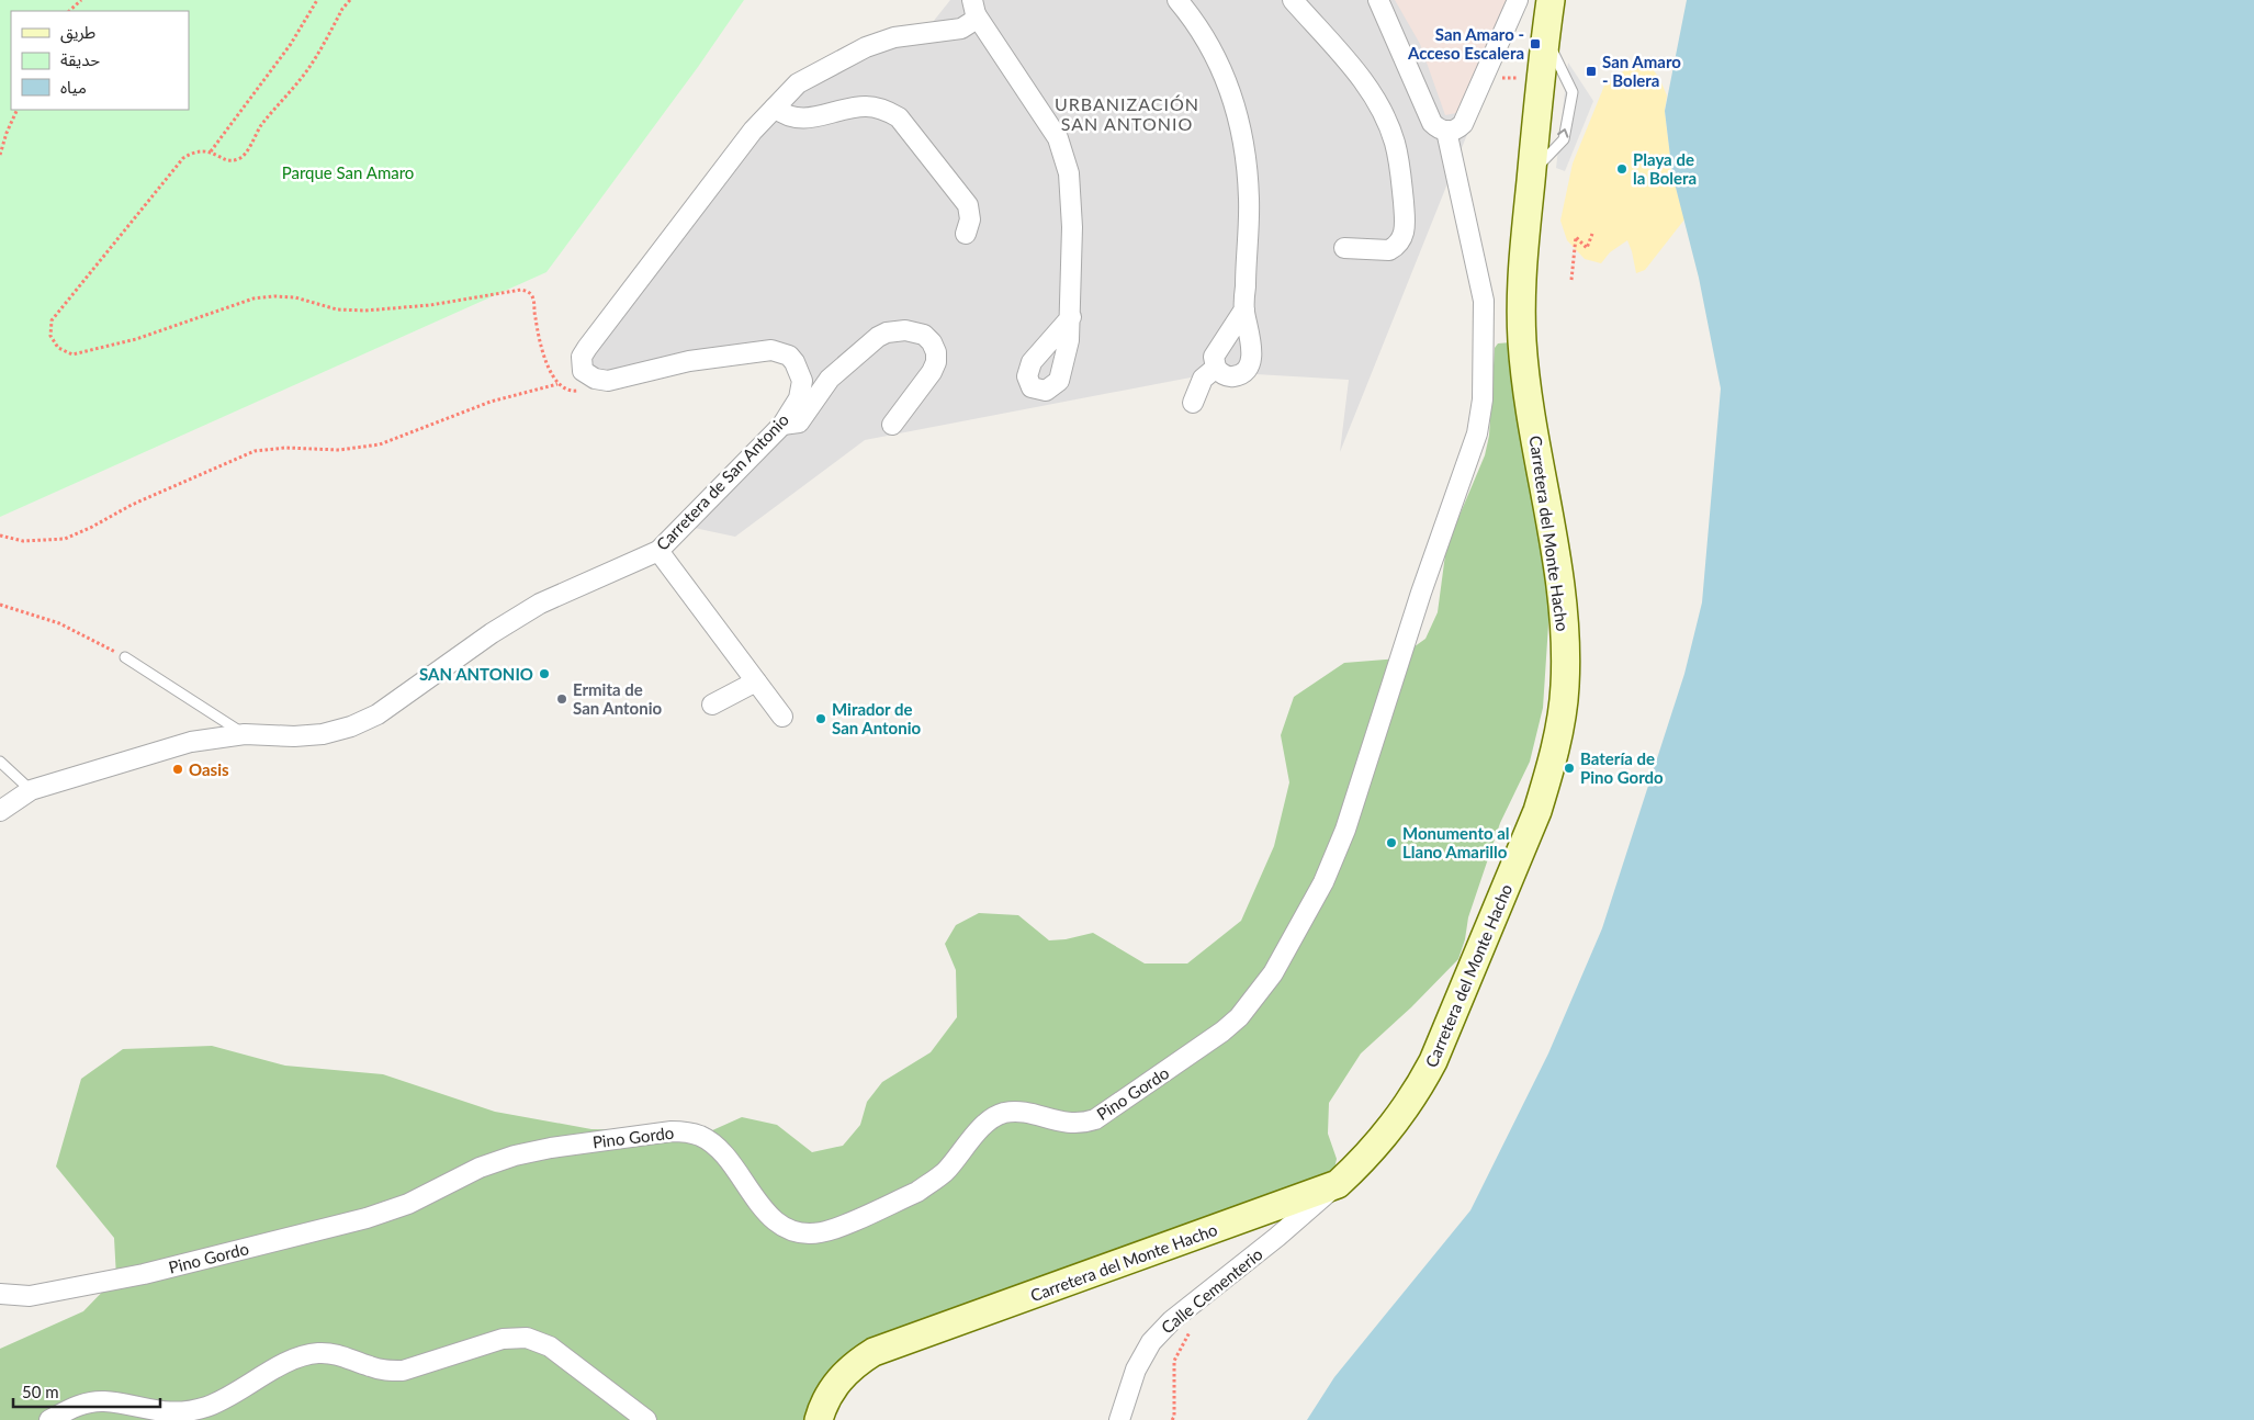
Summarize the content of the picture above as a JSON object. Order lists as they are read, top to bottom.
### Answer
{
  "streets": {
    "main road": ["Carretera del Monte Hacho"],
    "street": ["Carretera de San Antonio", "Pino Gordo", "Calle Cementerio"]
  },
  "crossings": [
    ["Carretera del Monte Hacho", "Calle Cementerio"]
  ],
  "districts": ["URBANIZACIÓN SAN ANTONIO"],
  "parks": ["Parque San Amaro"],
  "places": {
    "transit": ["San Amaro - Acceso Escalera", "San Amaro - Bolera"],
    "other": [
      "Playa de la Bolera",
      "SAN ANTONIO",
      "Ermita de San Antonio",
      "Mirador de San Antonio",
      "Batería de Pino Gordo",
      "Oasis",
      "Monumento al Llano Amarillo"
    ]
  },
  "legend": ["طريق", "حديقة", "مياه"],
  "scale_bar": "50 m"
}
